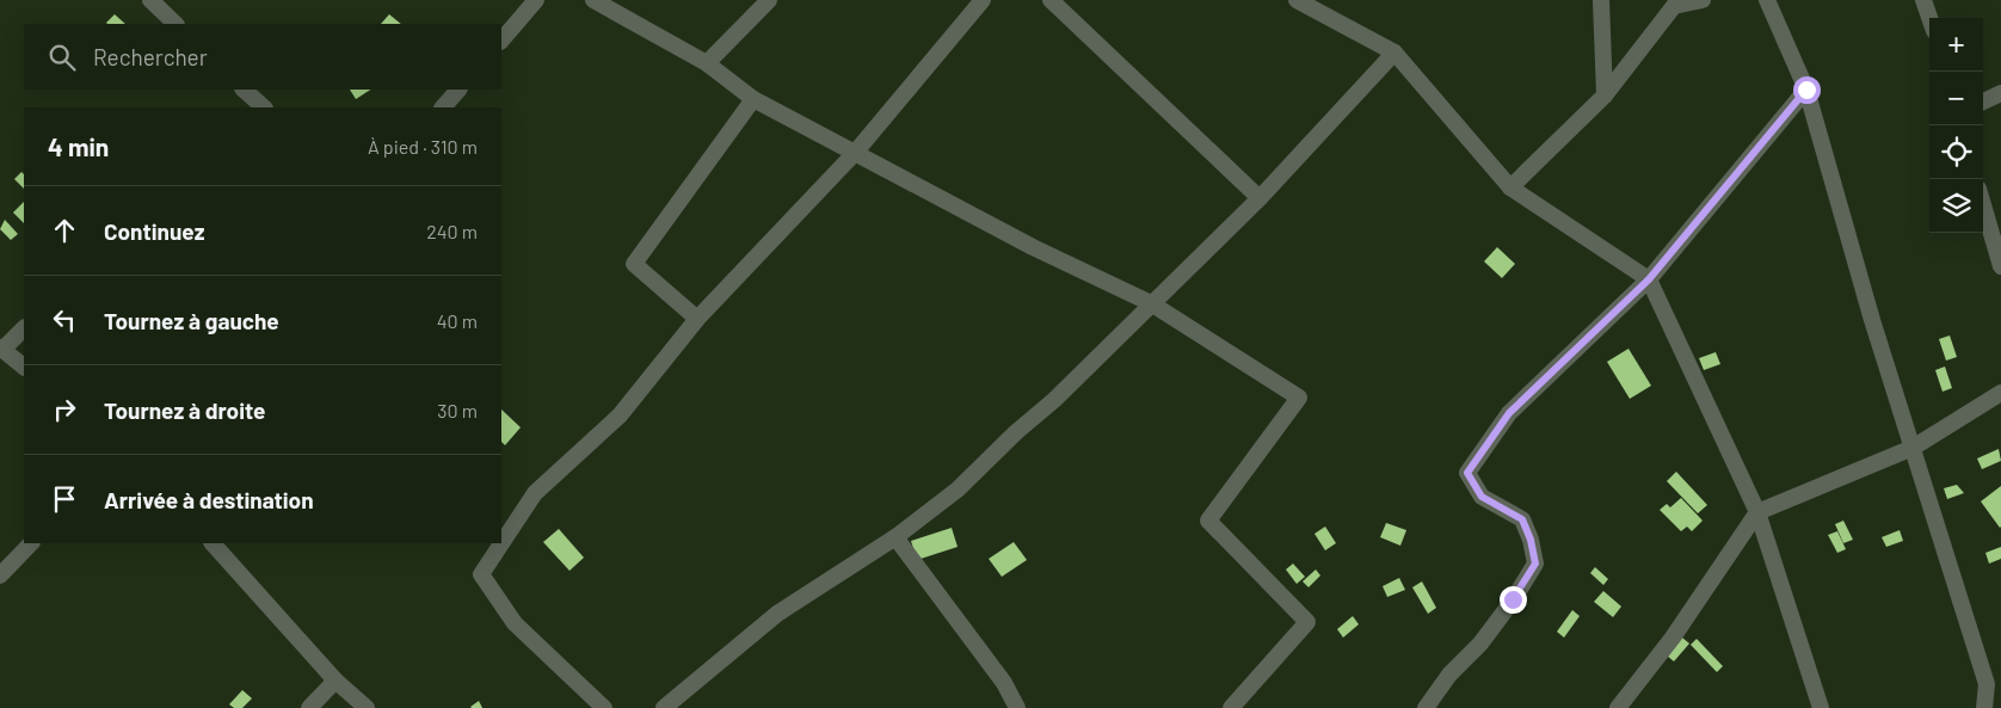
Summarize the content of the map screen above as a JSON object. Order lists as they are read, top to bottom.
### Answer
{
  "page": {
    "map_buttons": ["+", "−"],
    "search": "Rechercher",
    "heading": ["4 min", "À pied · 310 m"],
    "list": [
      ["Continuez", "240 m"],
      ["Tournez à gauche", "40 m"],
      ["Tournez à droite", "30 m"],
      "Arrivée à destination"
    ]
  }
}
